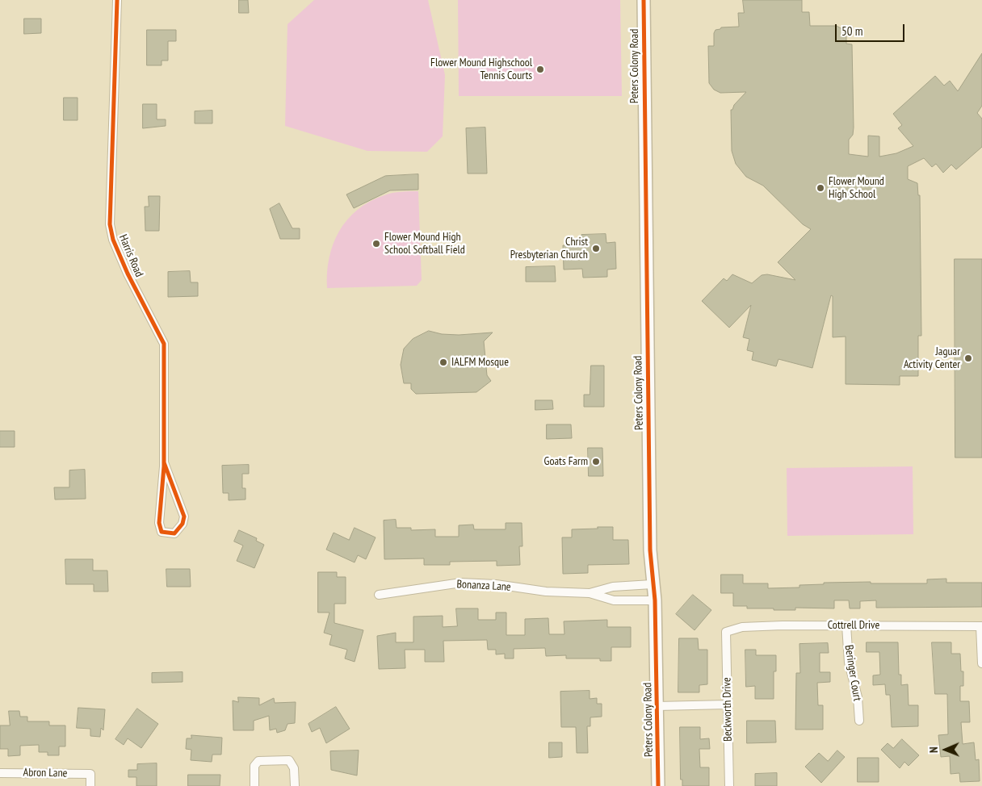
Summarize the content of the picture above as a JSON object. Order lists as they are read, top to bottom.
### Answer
{
  "streets": {
    "street": [
      "Peters Colony Road",
      "Harris Road",
      "Bonanza Lane",
      "Cottrell Drive",
      "Beringer Court",
      "Beckworth Drive",
      "Abron Lane"
    ]
  },
  "crossings": [
    ["Peters Colony Road", "Bonanza Lane"],
    ["Cottrell Drive", "Beringer Court"],
    ["Cottrell Drive", "Beckworth Drive"]
  ],
  "places": [
    "Flower Mound Highschool Tennis Courts",
    "Flower Mound High School",
    "Flower Mound High School Softball Field",
    "Christ Presbyterian Church",
    "Jaguar Activity Center",
    "IALFM Mosque",
    "Goats Farm"
  ],
  "scale_bar": "50 m",
  "north": "left"
}
